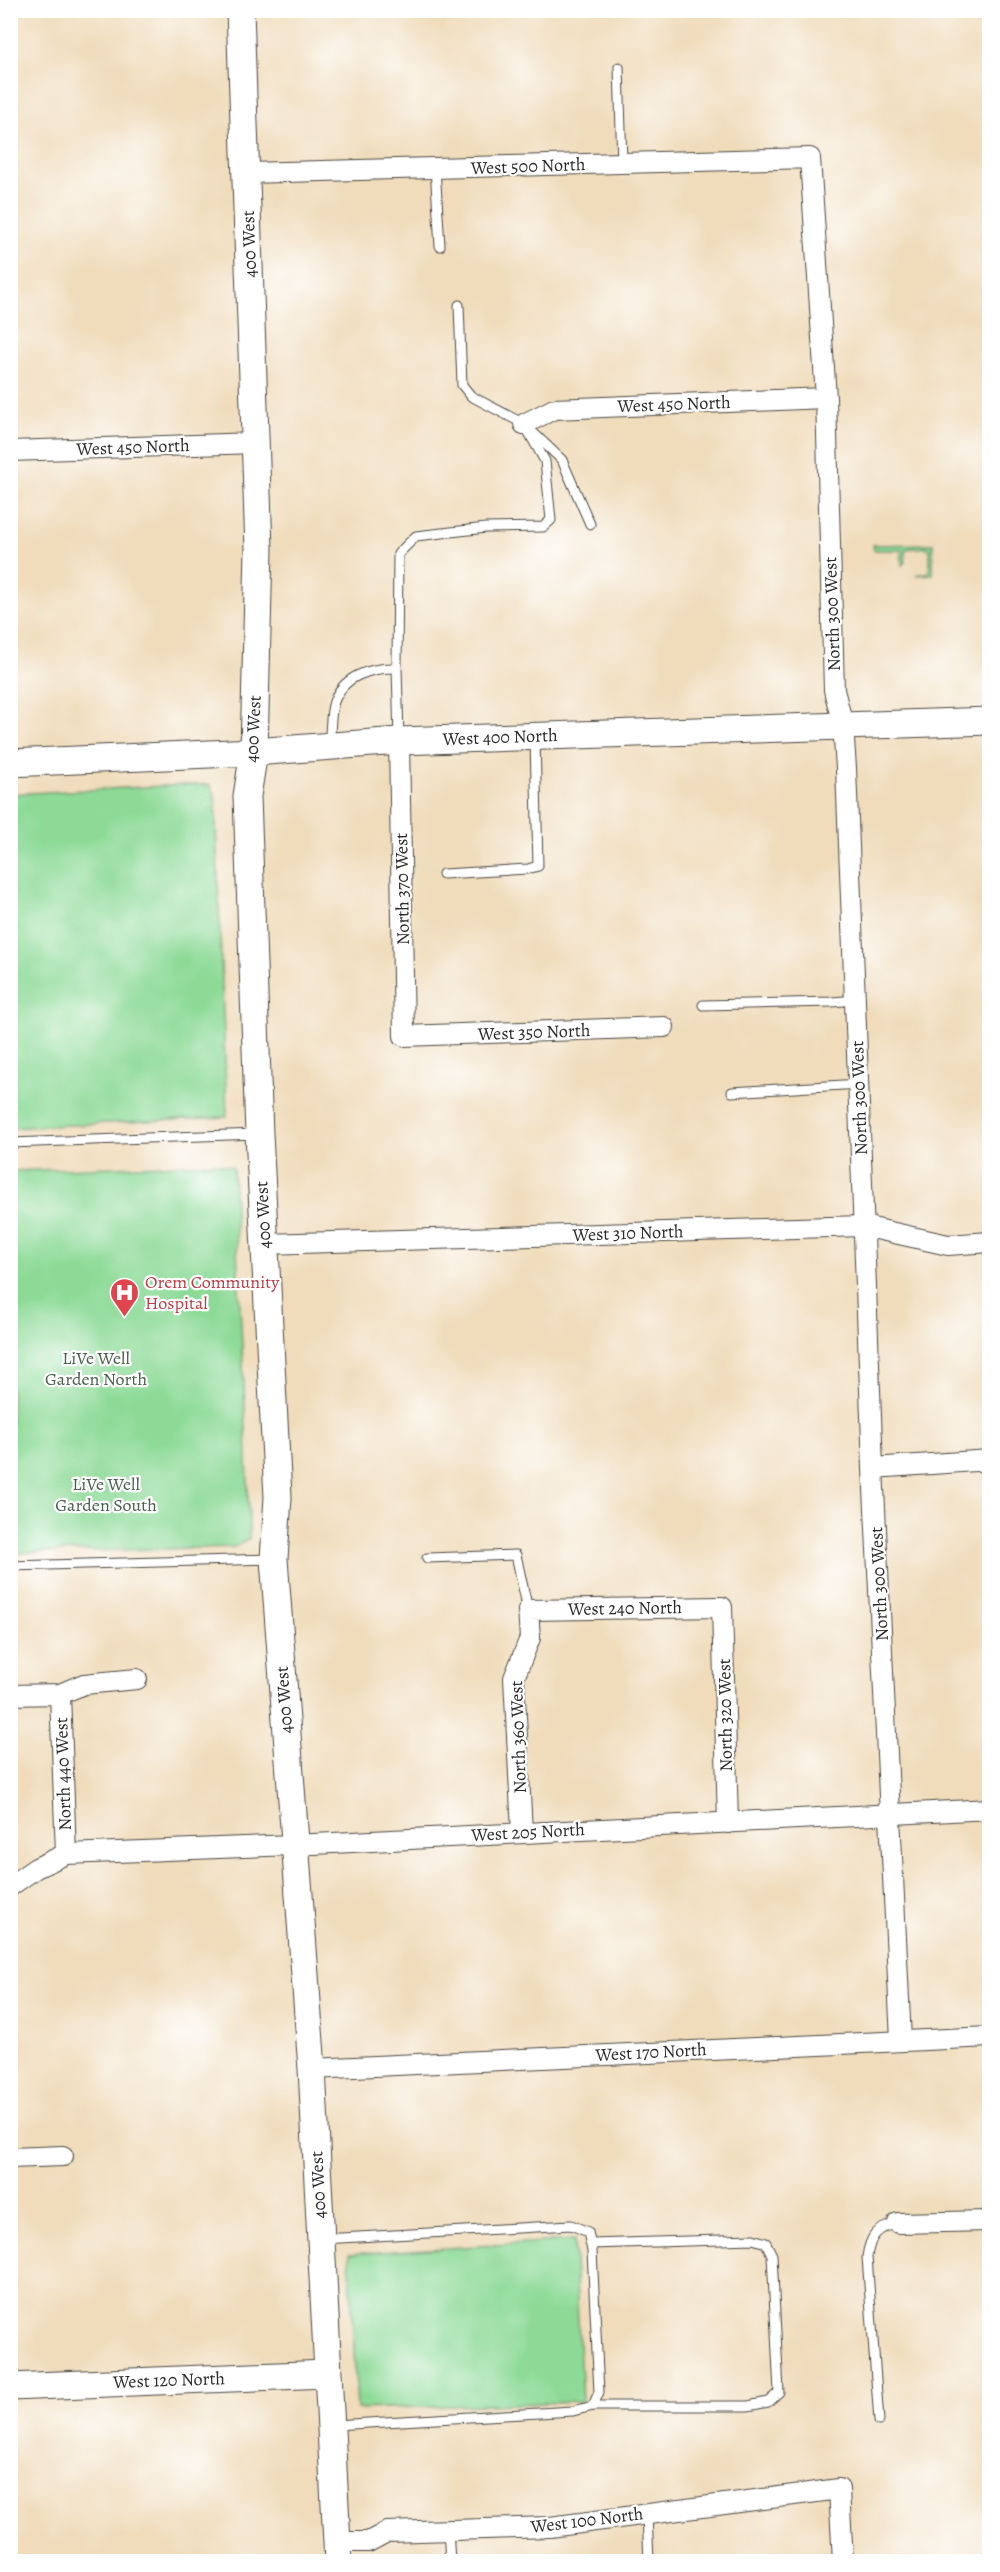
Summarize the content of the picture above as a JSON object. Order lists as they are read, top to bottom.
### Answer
{
  "streets": {
    "main road": ["400 West", "West 400 North", "West 120 North"],
    "street": [
      "West 500 North",
      "West 450 North",
      "North 300 West",
      "North 370 West",
      "West 350 North",
      "West 310 North",
      "West 240 North",
      "North 320 West",
      "North 360 West",
      "North 440 West",
      "West 205 North",
      "West 170 North",
      "West 100 North"
    ]
  },
  "crossings": [
    ["West 500 North", "400 West"],
    ["West 500 North", "North 300 West"],
    ["400 West", "West 450 North"],
    ["400 West", "West 400 North"],
    ["400 West", "West 310 North"],
    ["400 West", "West 205 North"],
    ["400 West", "West 170 North"],
    ["400 West", "West 120 North"],
    ["400 West", "West 100 North"],
    ["West 450 North", "North 300 West"],
    ["North 300 West", "West 400 North"],
    ["North 300 West", "West 310 North"],
    ["North 300 West", "West 205 North"],
    ["North 300 West", "West 170 North"],
    ["West 400 North", "North 370 West"],
    ["North 370 West", "West 350 North"],
    ["West 240 North", "North 320 West"],
    ["West 240 North", "North 360 West"],
    ["North 320 West", "West 205 North"],
    ["North 360 West", "West 205 North"],
    ["North 440 West", "West 205 North"]
  ],
  "parks": ["LiVe Well Garden North", "LiVe Well Garden South"],
  "places": {
    "hospital": ["Orem Community Hospital"]
  }
}
